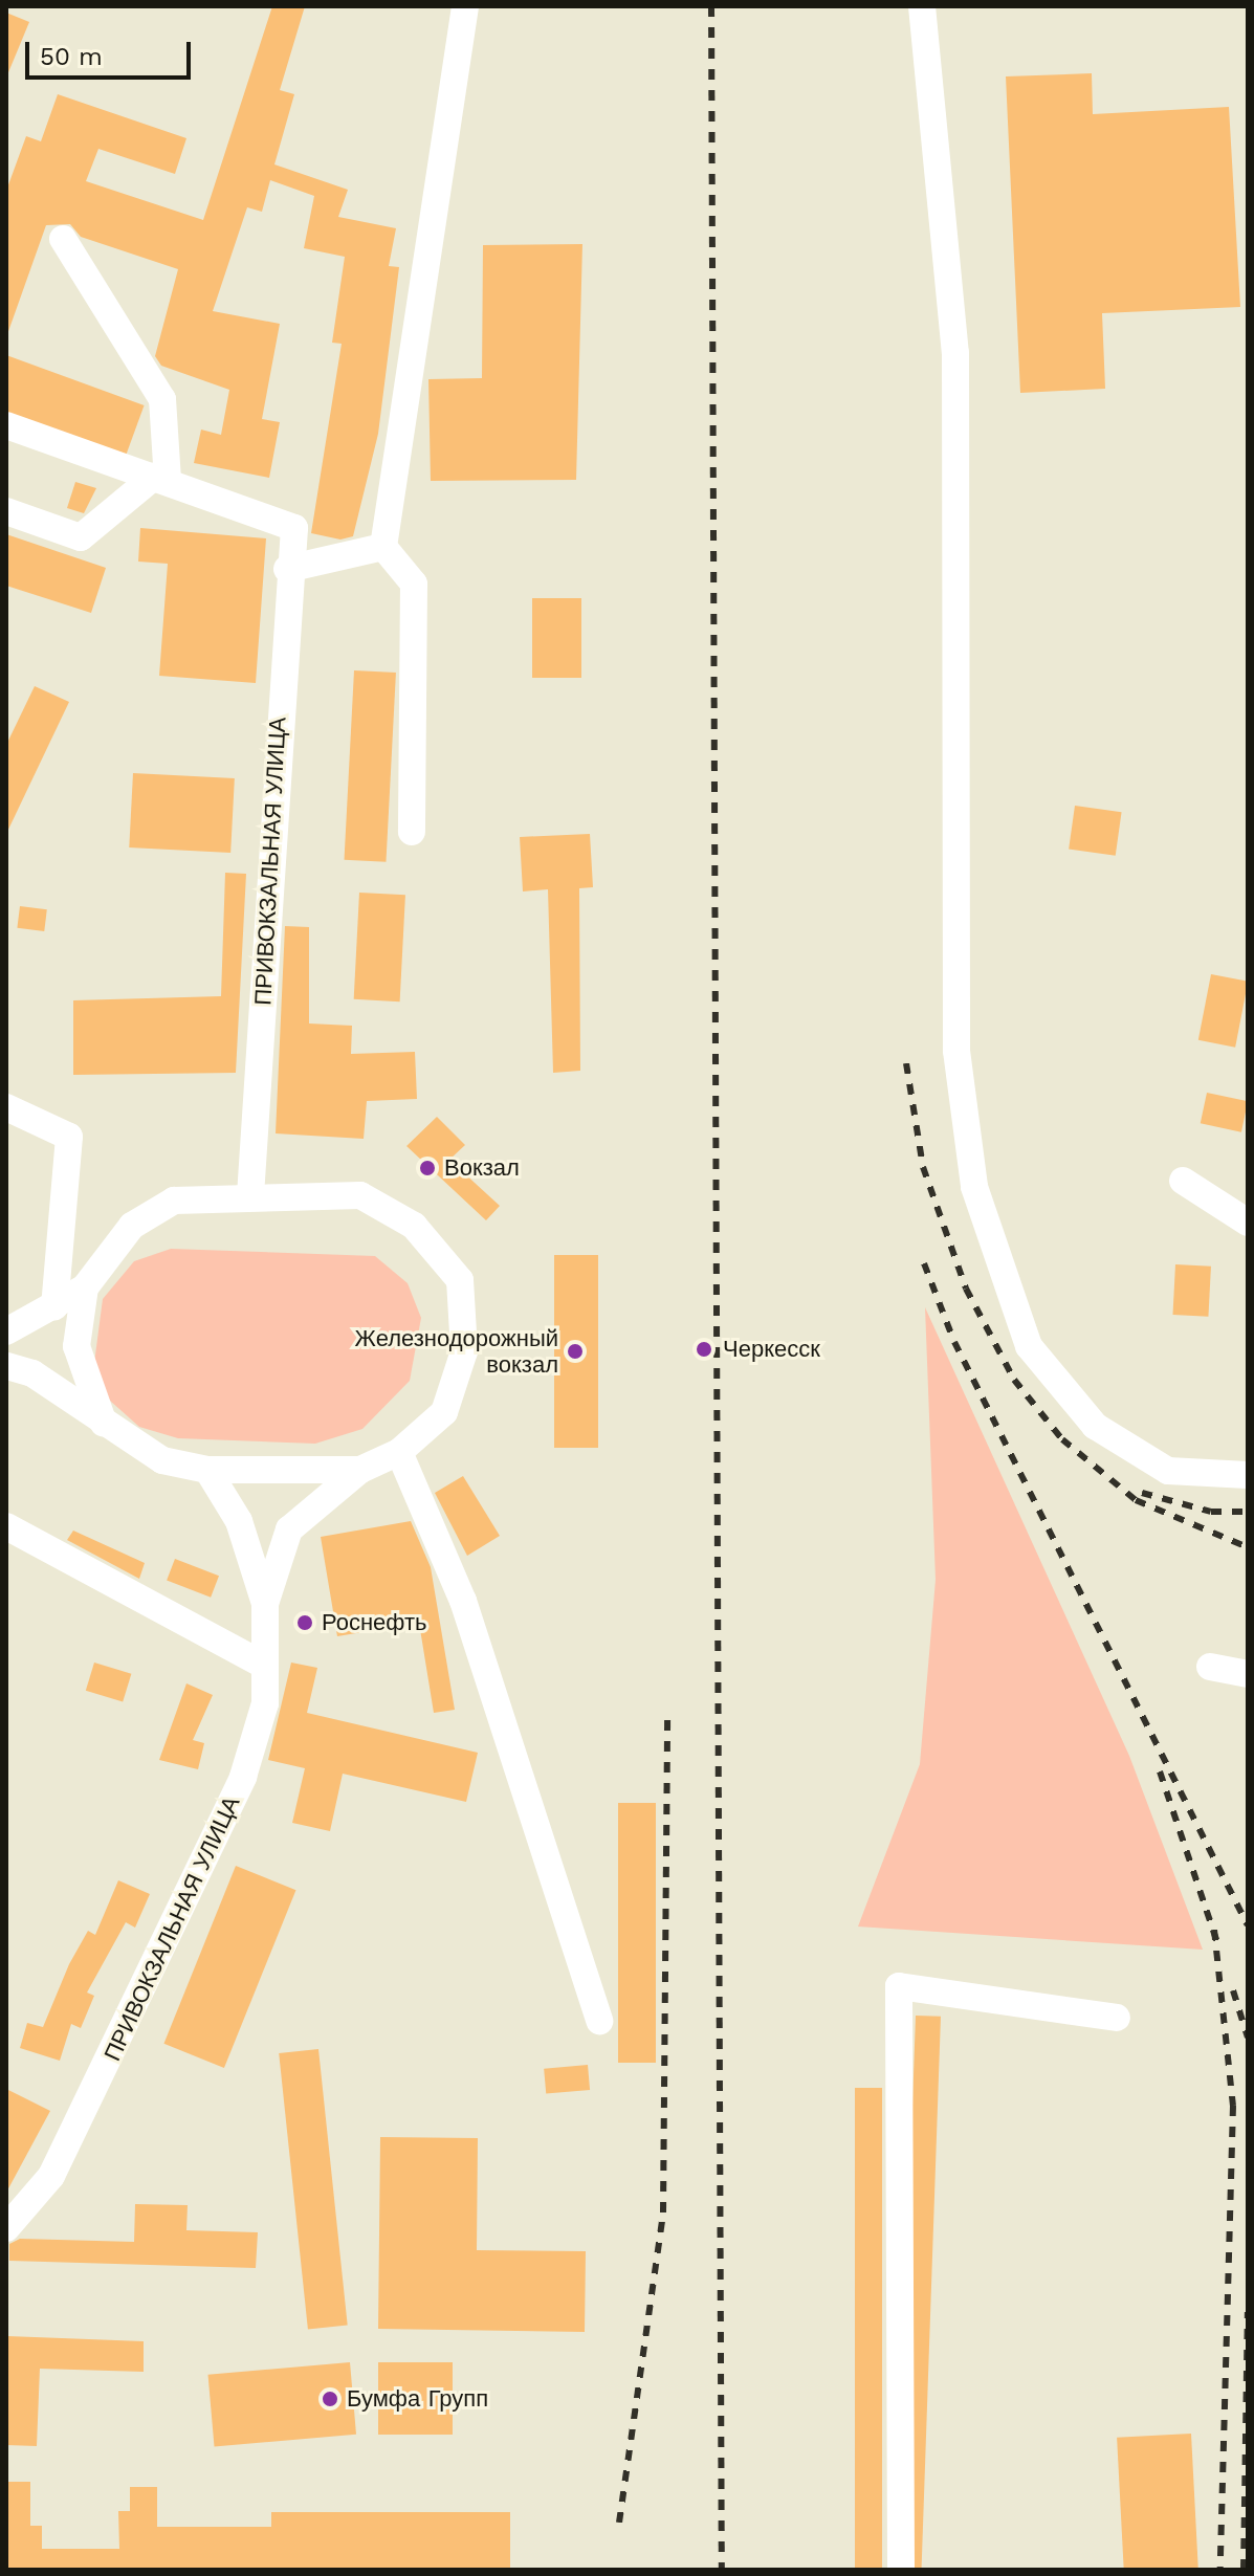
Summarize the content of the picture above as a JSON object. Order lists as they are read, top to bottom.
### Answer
{
  "streets": {
    "street": ["ПРИВОКЗАЛЬНАЯ УЛИЦА"]
  },
  "places": [
    "Вокзал",
    "Черкесск",
    "Железнодорожный вокзал",
    "Роснефть",
    "Бумфа Групп"
  ],
  "scale_bar": "50 m"
}
